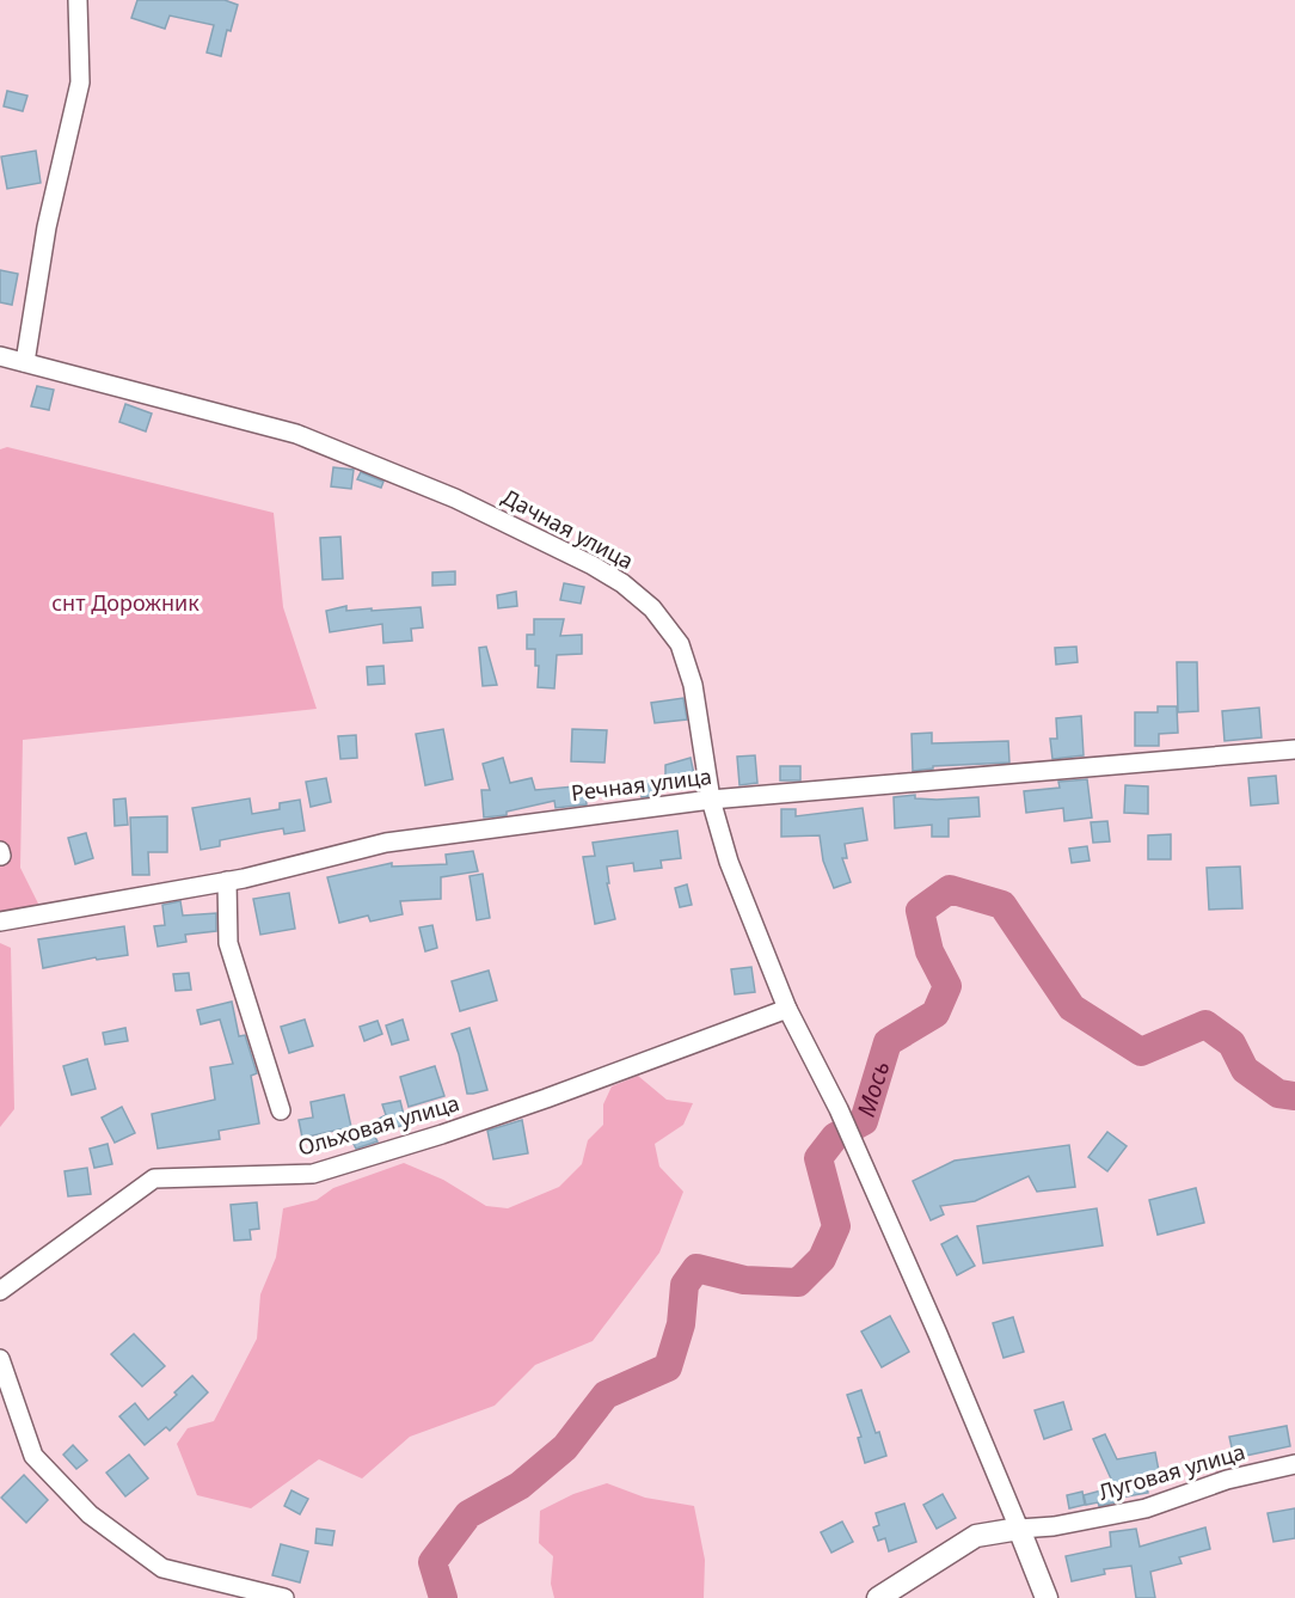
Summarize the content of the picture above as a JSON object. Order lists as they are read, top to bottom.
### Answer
{
  "streets": {
    "street": [
      "Дачная улица",
      "Речная улица",
      "Ольховая улица",
      "Луговая улица"
    ]
  },
  "crossings": [
    ["Дачная улица", "Речная улица"],
    ["Дачная улица", "Ольховая улица"],
    ["Дачная улица", "Луговая улица"],
    ["Речная улица", "Ольховая улица"]
  ],
  "water": ["Мось"],
  "parks": ["снт Дорожник"]
}
